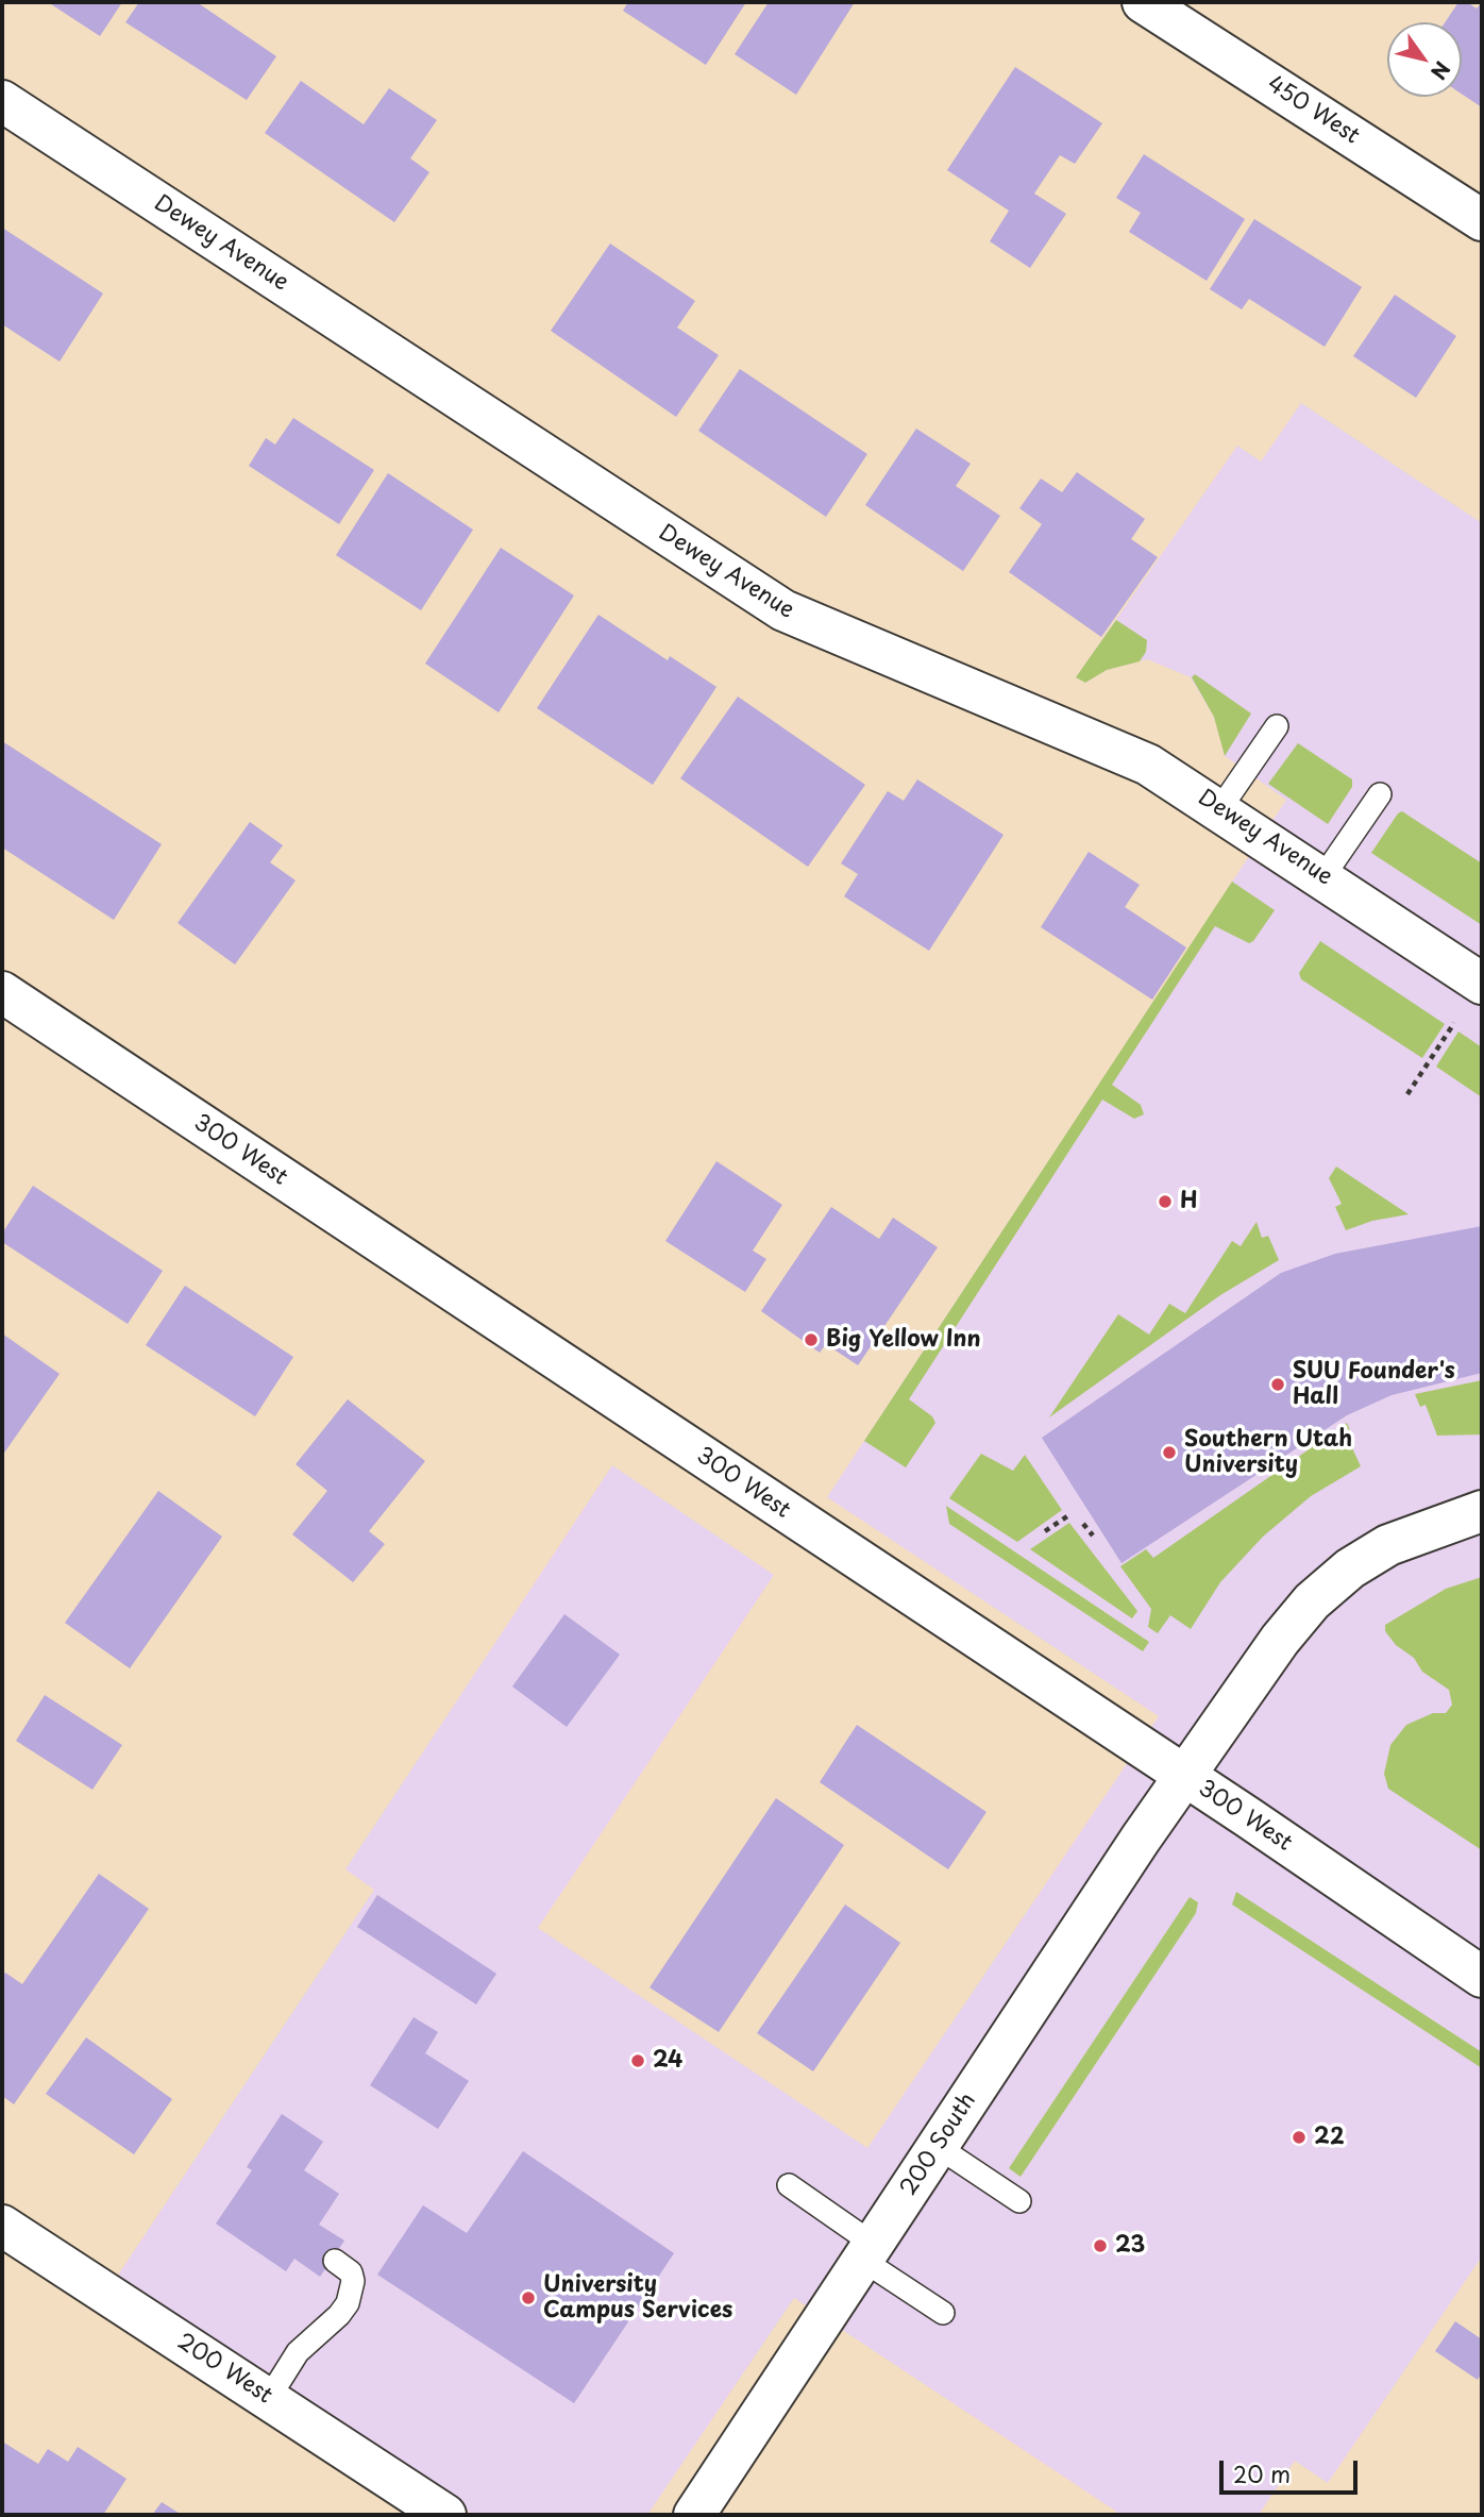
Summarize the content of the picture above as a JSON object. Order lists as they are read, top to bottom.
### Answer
{
  "streets": {
    "street": [
      "450 West",
      "Dewey Avenue",
      "300 West",
      "200 South",
      "200 West"
    ]
  },
  "crossings": [
    ["300 West", "200 South"]
  ],
  "places": [
    "H",
    "Big Yellow Inn",
    "SUU Founder's Hall",
    "Southern Utah University",
    "24",
    "22",
    "23",
    "University Campus Services"
  ],
  "scale_bar": "20 m",
  "north": "bottom right"
}
